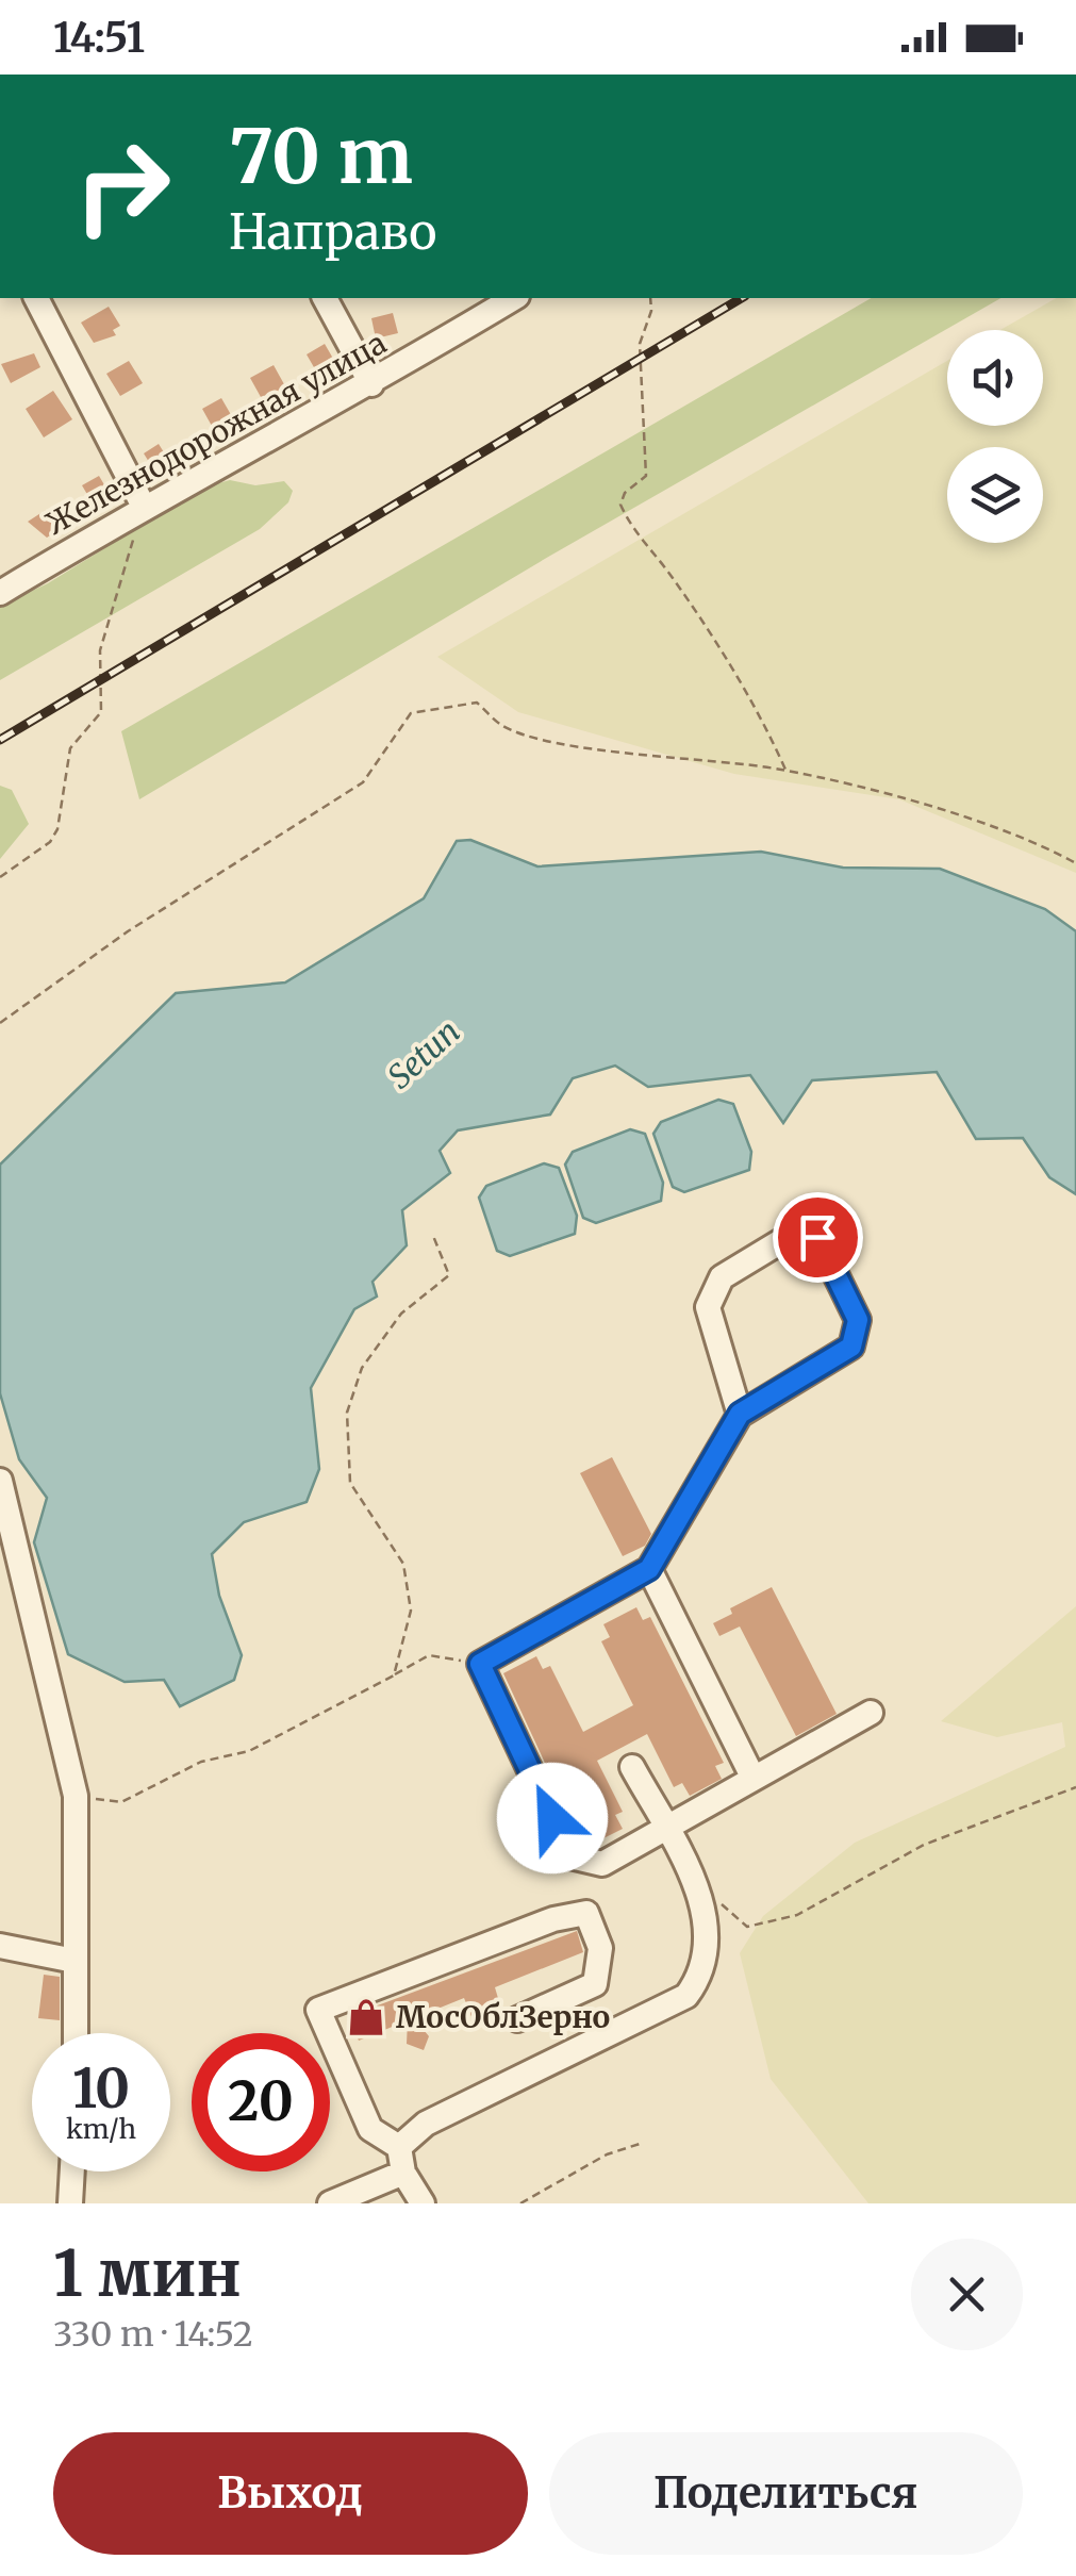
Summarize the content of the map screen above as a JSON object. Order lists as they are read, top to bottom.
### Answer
{
  "streets": {
    "street": ["Железнодорожная улица"]
  },
  "water": ["Setun"],
  "places": {
    "shop": ["МосОблЗерно"]
  },
  "page": {
    "status": "14:51",
    "turn": ["70 m", "Направо"],
    "speed": "10 km/h",
    "limit": "20",
    "heading": ["1 мин", "330 m · 14:52"],
    "buttons": ["Выход", "Поделиться"]
  }
}
